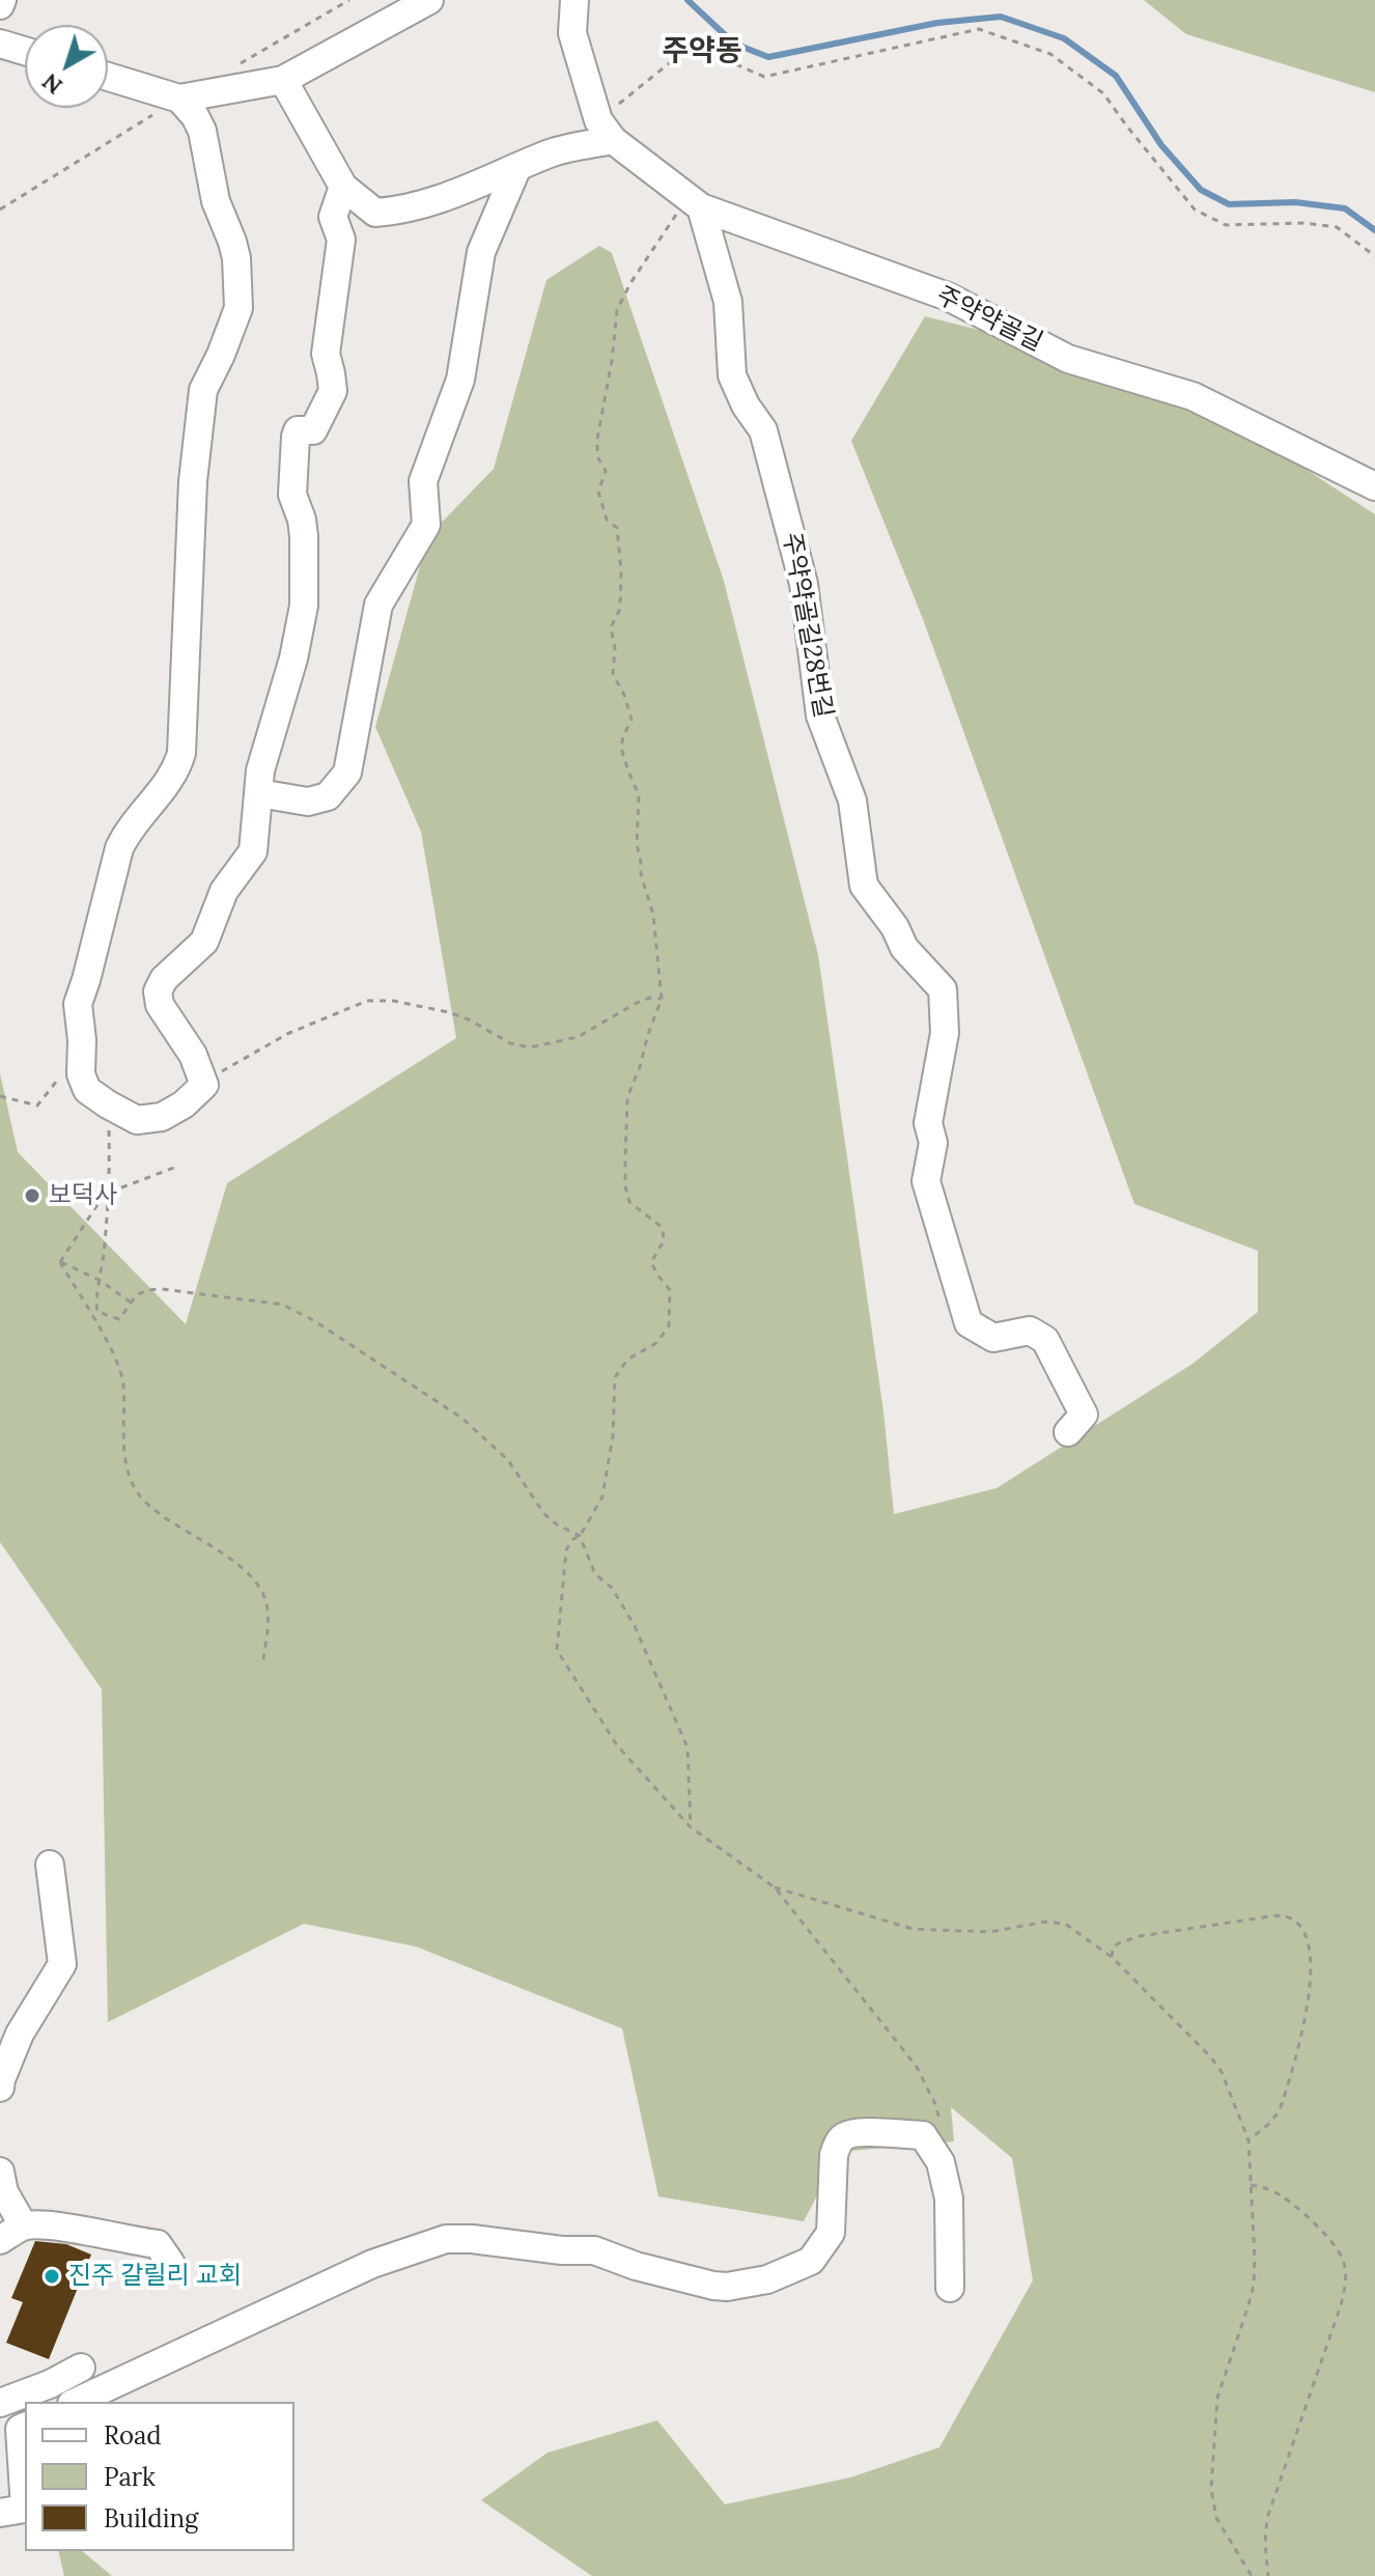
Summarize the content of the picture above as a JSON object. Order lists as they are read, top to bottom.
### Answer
{
  "streets": {
    "street": ["주약약골길", "주약약골길28번길"]
  },
  "crossings": [
    ["주약약골길", "주약약골길28번길"]
  ],
  "districts": ["주약동"],
  "places": ["보덕사", "진주 갈릴리 교회"],
  "legend": ["Road", "Park", "Building"],
  "north": "bottom left"
}
